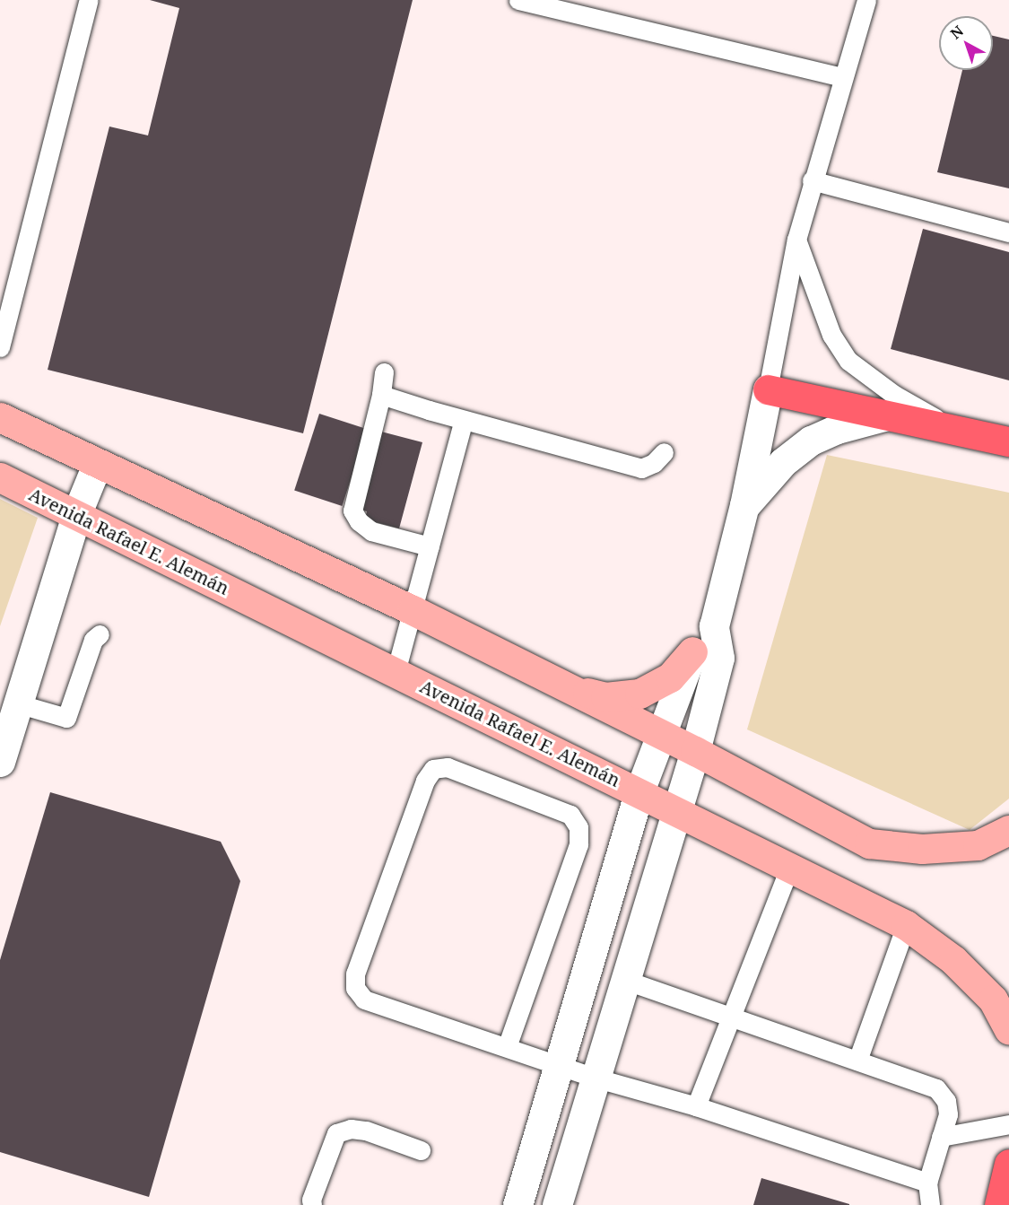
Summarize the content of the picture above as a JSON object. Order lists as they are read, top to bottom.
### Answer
{
  "streets": {
    "main road": ["Avenida Rafael E. Alemán"]
  },
  "north": "top left"
}
